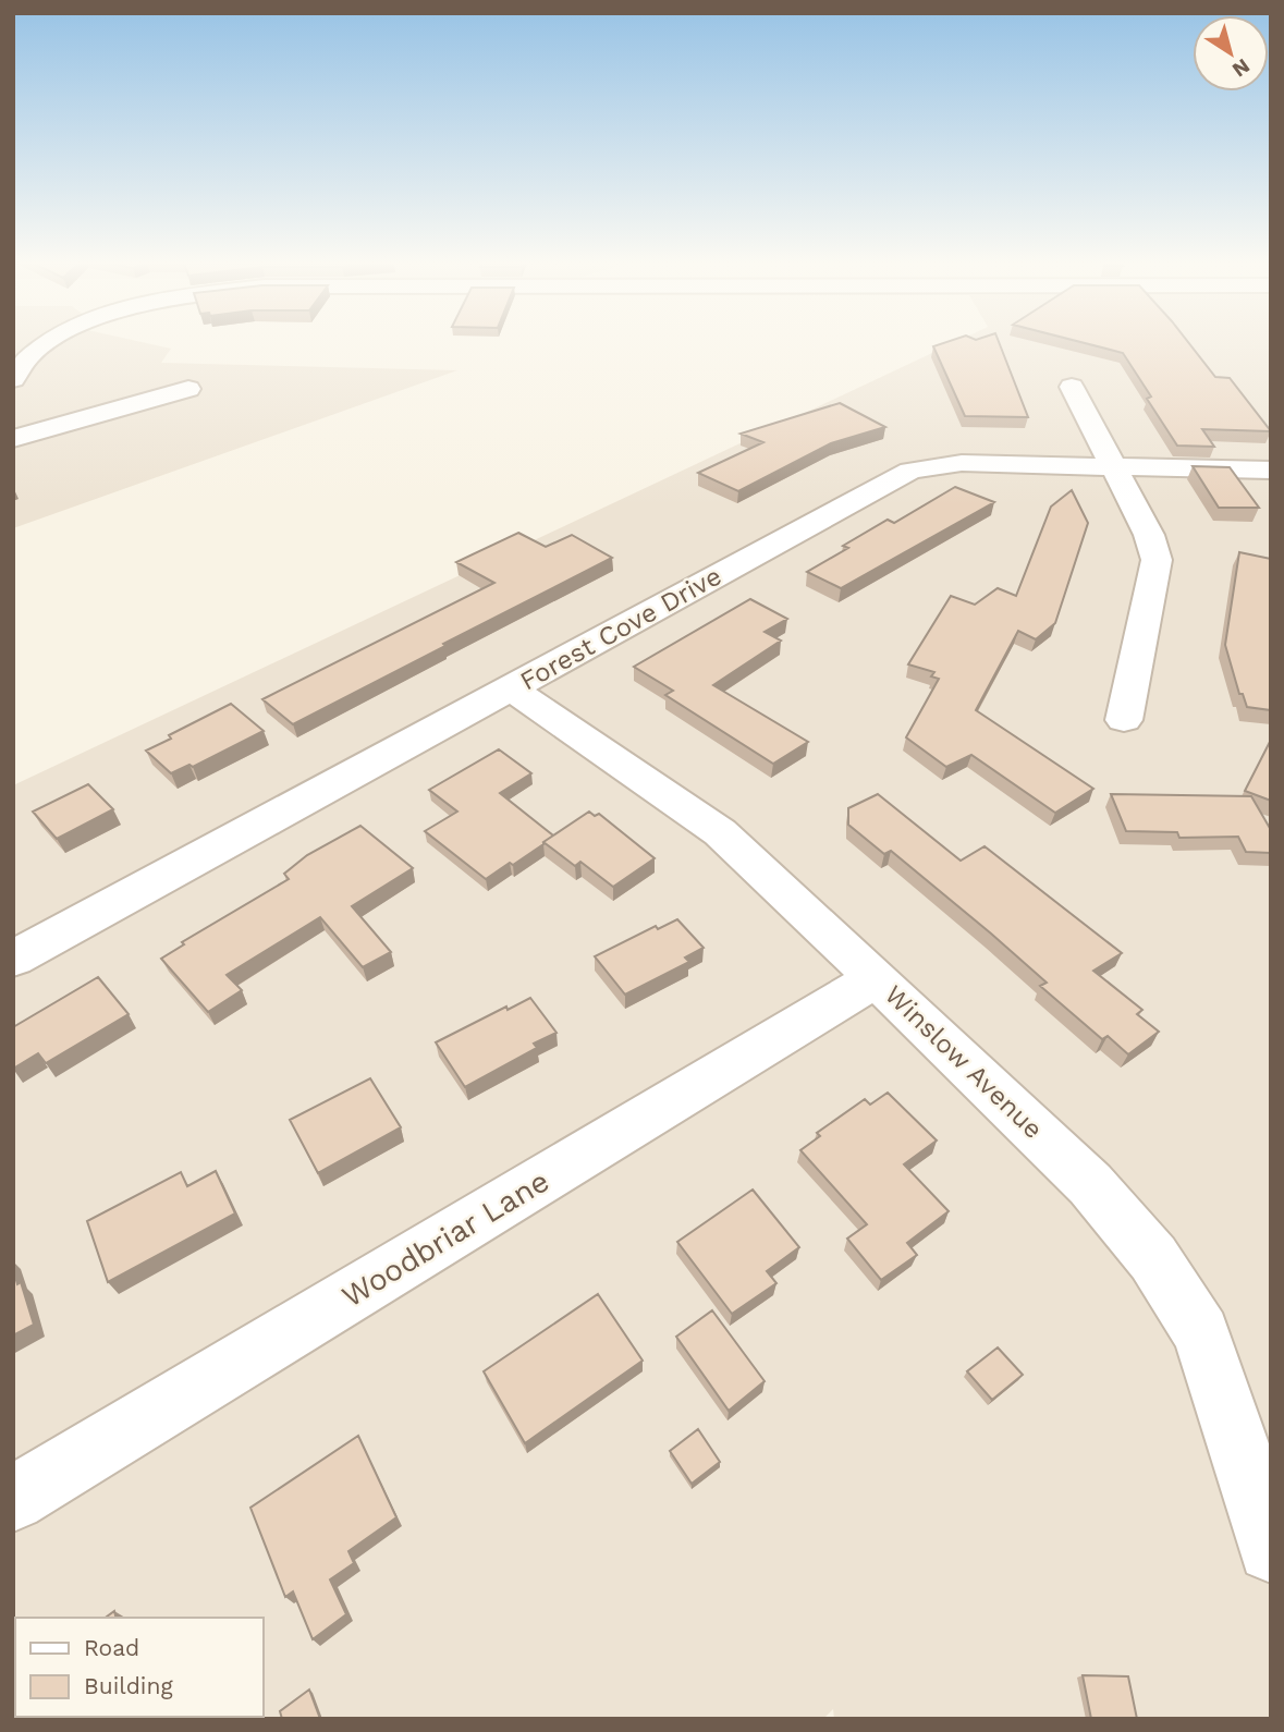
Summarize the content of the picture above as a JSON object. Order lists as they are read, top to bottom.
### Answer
{
  "streets": {
    "street": ["Forest Cove Drive", "Winslow Avenue", "Woodbriar Lane"]
  },
  "crossings": [
    ["Forest Cove Drive", "Winslow Avenue"],
    ["Winslow Avenue", "Woodbriar Lane"]
  ],
  "legend": ["Road", "Building"],
  "north": "bottom right"
}
